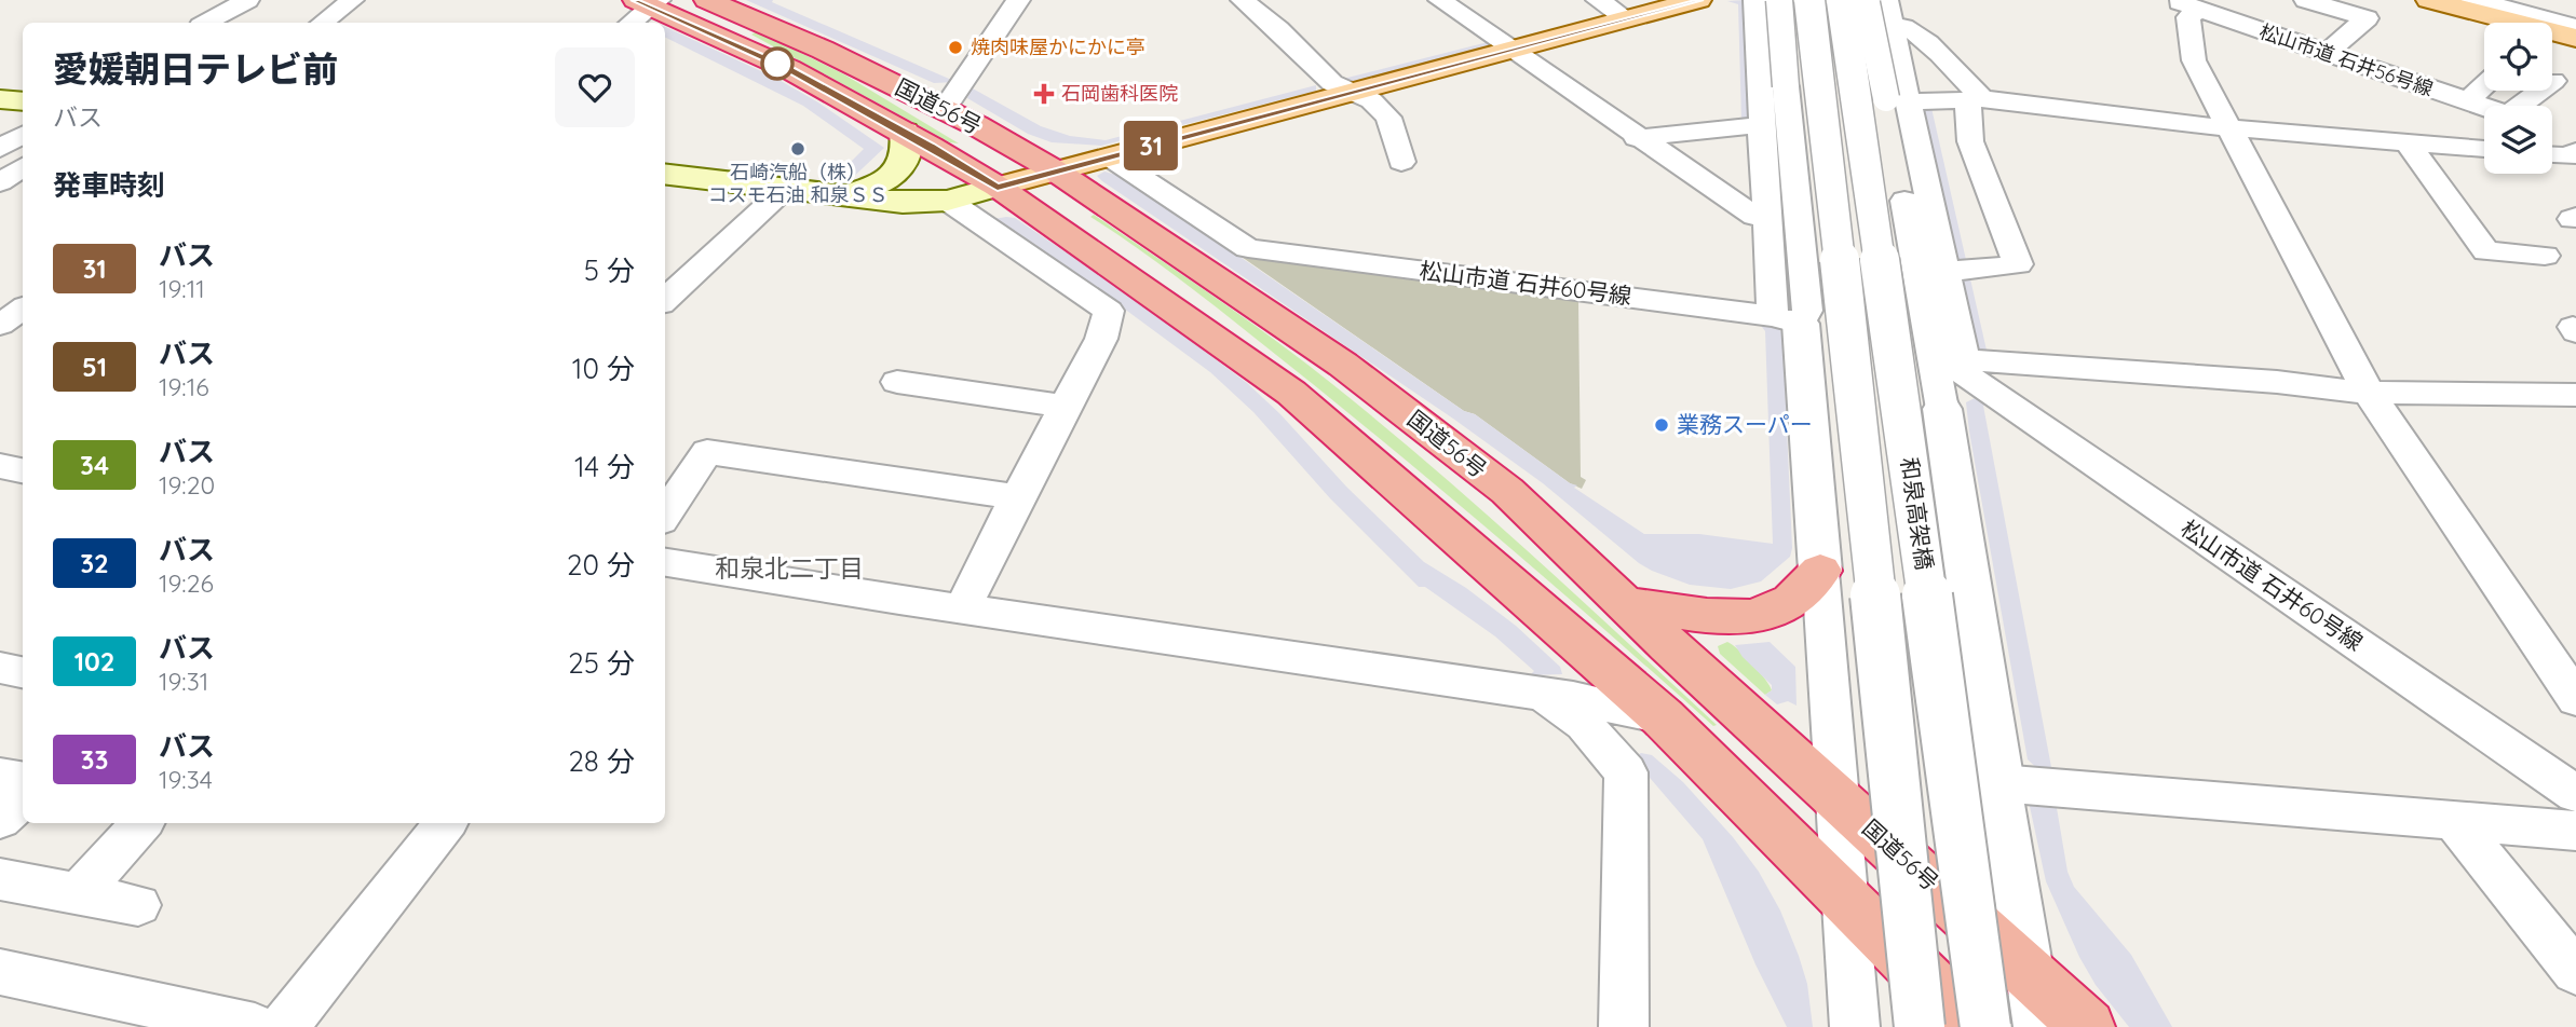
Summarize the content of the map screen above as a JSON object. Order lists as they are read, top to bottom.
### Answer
{
  "streets": {
    "highway": ["国道56号"],
    "street": ["松山市道 石井56号線", "松山市道 石井60号線", "和泉高架橋"]
  },
  "districts": ["和泉北二丁目"],
  "places": {
    "other": ["焼肉味屋かにかに亭", "石崎汽船（株） コスモ石油 和泉ＳＳ", "業務スーパー"],
    "health": ["石岡歯科医院"]
  },
  "lines": ["bus line 31"],
  "page": {
    "on_map": "31",
    "heading": [
      ["愛媛朝日テレビ前", "バス"],
      "発車時刻"
    ],
    "list": [
      {
        "mark": "31",
        "name": "バス",
        "note": "19:11",
        "value": "5 分"
      },
      {
        "mark": "51",
        "name": "バス",
        "note": "19:16",
        "value": "10 分"
      },
      {
        "mark": "34",
        "name": "バス",
        "note": "19:20",
        "value": "14 分"
      },
      {
        "mark": "32",
        "name": "バス",
        "note": "19:26",
        "value": "20 分"
      },
      {
        "mark": "102",
        "name": "バス",
        "note": "19:31",
        "value": "25 分"
      },
      {
        "mark": "33",
        "name": "バス",
        "note": "19:34",
        "value": "28 分"
      }
    ]
  }
}
